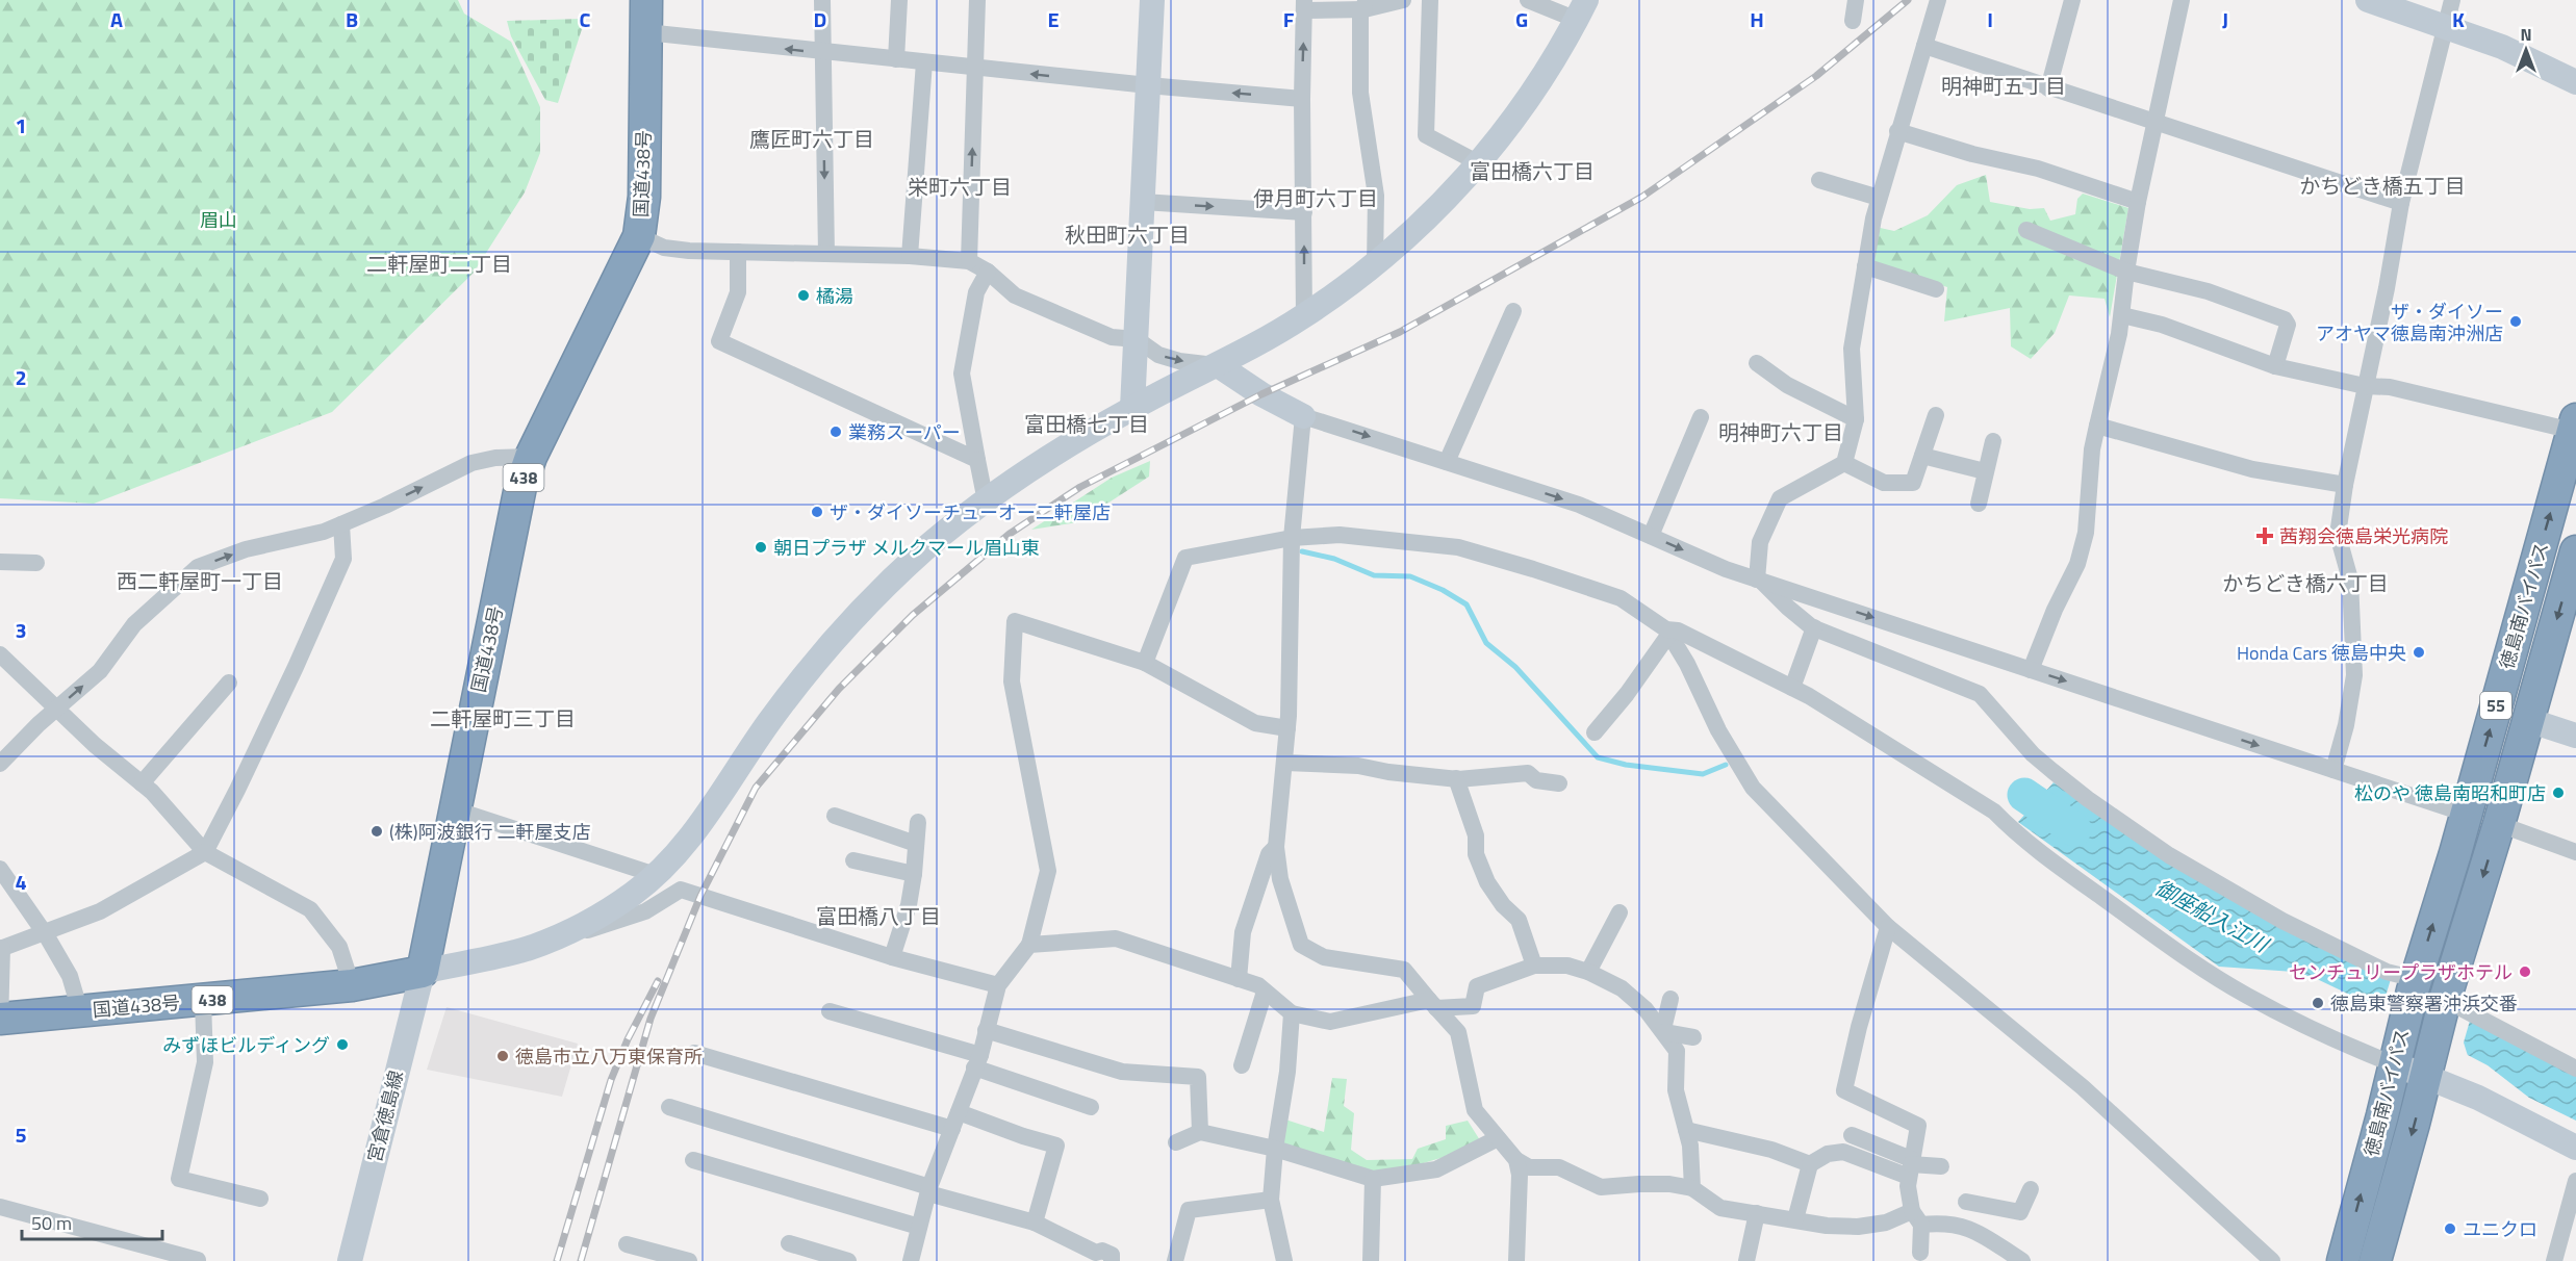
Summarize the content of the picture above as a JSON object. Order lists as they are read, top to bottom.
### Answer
{
  "streets": {
    "highway": [
      "国道438号",
      "438",
      "徳島南バイパス",
      "55"
    ],
    "street": ["宮倉徳島線"]
  },
  "crossings": [
    ["国道438号", "宮倉徳島線"]
  ],
  "districts": [
    "明神町五丁目",
    "鷹匠町六丁目",
    "富田橋六丁目",
    "かちどき橋五丁目",
    "栄町六丁目",
    "伊月町六丁目",
    "秋田町六丁目",
    "二軒屋町二丁目",
    "富田橋七丁目",
    "明神町六丁目",
    "西二軒屋町一丁目",
    "かちどき橋六丁目",
    "二軒屋町三丁目",
    "富田橋八丁目"
  ],
  "water": ["御座船入江川"],
  "parks": ["眉山"],
  "places": {
    "other": [
      "橘湯",
      "ザ・ダイソー アオヤマ徳島南沖洲店",
      "業務スーパー",
      "ザ・ダイソーチューオー二軒屋店",
      "朝日プラザ メルクマール眉山東",
      "Honda Cars 徳島中央",
      "松のや 徳島南昭和町店",
      "(株)阿波銀行 二軒屋支店",
      "センチュリープラザホテル",
      "徳島東警察署沖浜交番",
      "みずほビルディング",
      "徳島市立八万東保育所",
      "ユニクロ"
    ],
    "health": ["茜翔会徳島栄光病院"]
  },
  "scale_bar": "50 m",
  "north": "top",
  "grid": {
    "columns": [
      "A",
      "B",
      "C",
      "D",
      "E",
      "F",
      "G",
      "H",
      "I",
      "J",
      "K"
    ],
    "rows": [
      "1",
      "2",
      "3",
      "4",
      "5"
    ]
  }
}
